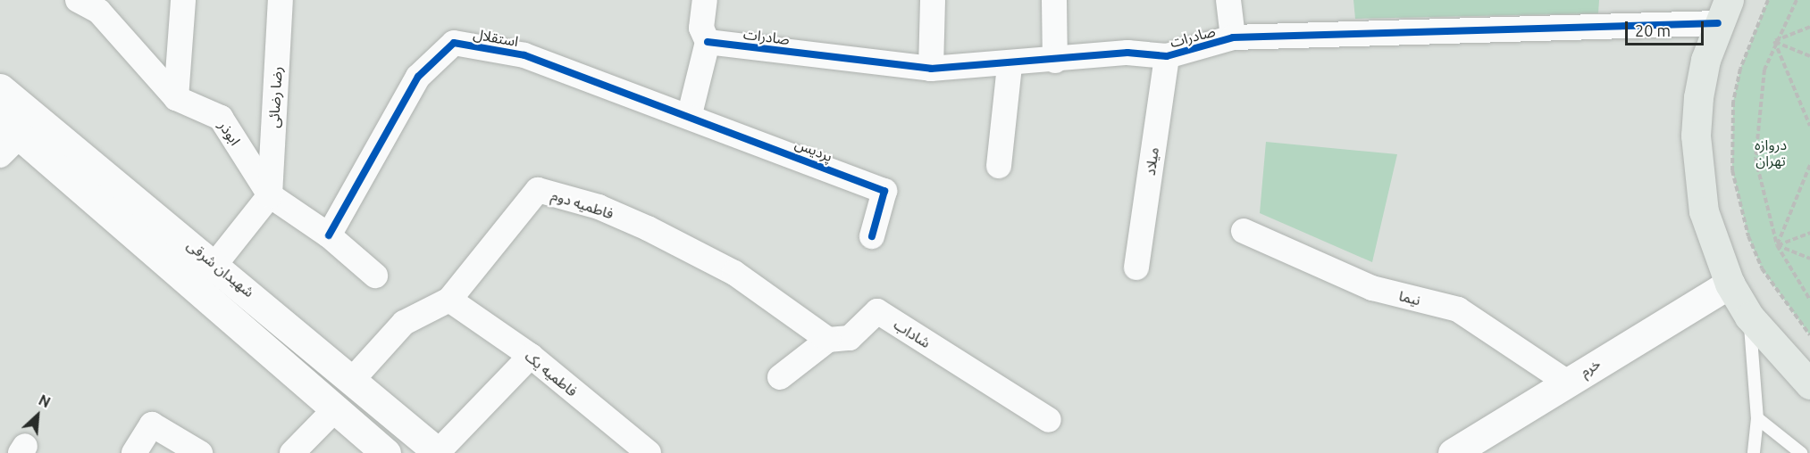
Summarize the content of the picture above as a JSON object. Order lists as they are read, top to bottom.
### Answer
{
  "streets": {
    "main road": ["شهیدان شرقی", "خرم"],
    "street": [
      "صادرات",
      "استقلال",
      "رضا رضائی",
      "ابوذر",
      "پردیس",
      "میلاد",
      "فاطمیه دوم",
      "نیما",
      "شاداب",
      "فاطمیه یک"
    ]
  },
  "crossings": [
    ["صادرات", "میلاد"],
    ["استقلال", "ابوذر"],
    ["استقلال", "پردیس"],
    ["رضا رضائی", "ابوذر"],
    ["فاطمیه دوم", "شهیدان شرقی"],
    ["فاطمیه دوم", "شاداب"],
    ["فاطمیه دوم", "فاطمیه یک"],
    ["نیما", "خرم"]
  ],
  "parks": ["دروازه تهران"],
  "scale_bar": "20 m",
  "north": "top right"
}
